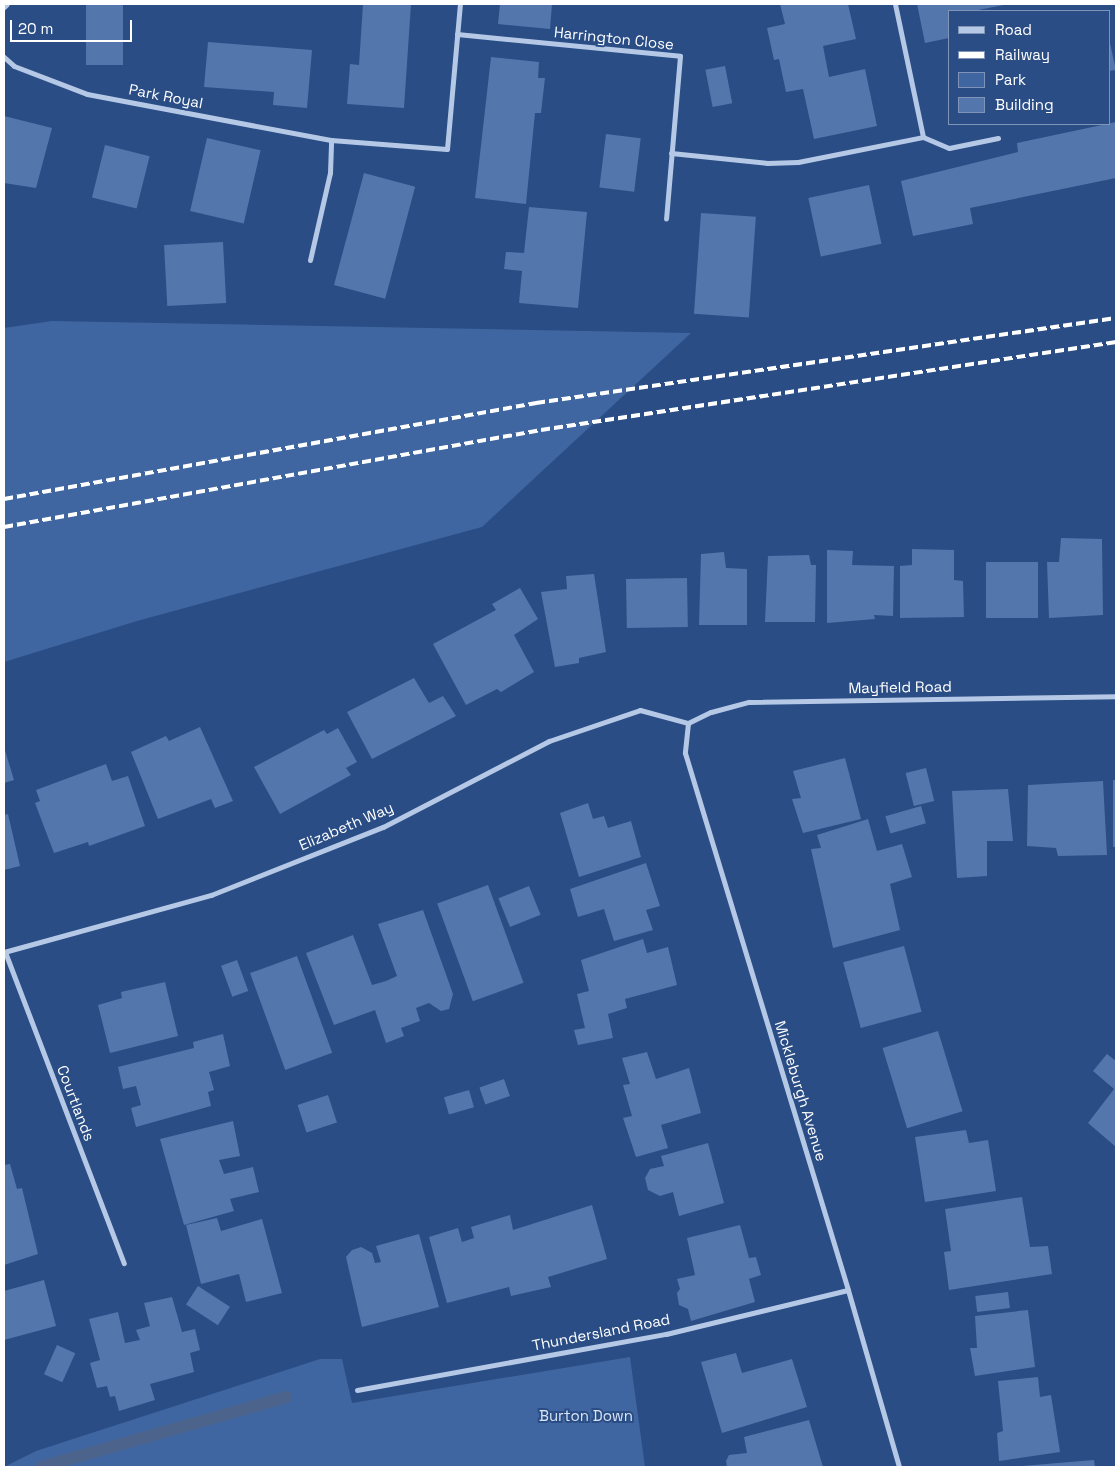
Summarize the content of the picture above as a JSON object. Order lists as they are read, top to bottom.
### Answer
{
  "streets": {
    "street": [
      "Harrington Close",
      "Park Royal",
      "Mayfield Road",
      "Elizabeth Way",
      "Mickleburgh Avenue",
      "Courtlands",
      "Thundersland Road"
    ]
  },
  "crossings": [
    ["Harrington Close", "Park Royal"],
    ["Mayfield Road", "Elizabeth Way"],
    ["Mayfield Road", "Mickleburgh Avenue"],
    ["Elizabeth Way", "Mickleburgh Avenue"],
    ["Elizabeth Way", "Courtlands"],
    ["Mickleburgh Avenue", "Thundersland Road"]
  ],
  "parks": ["Burton Down"],
  "legend": [
    "Road",
    "Railway",
    "Park",
    "Building"
  ],
  "scale_bar": "20 m"
}
